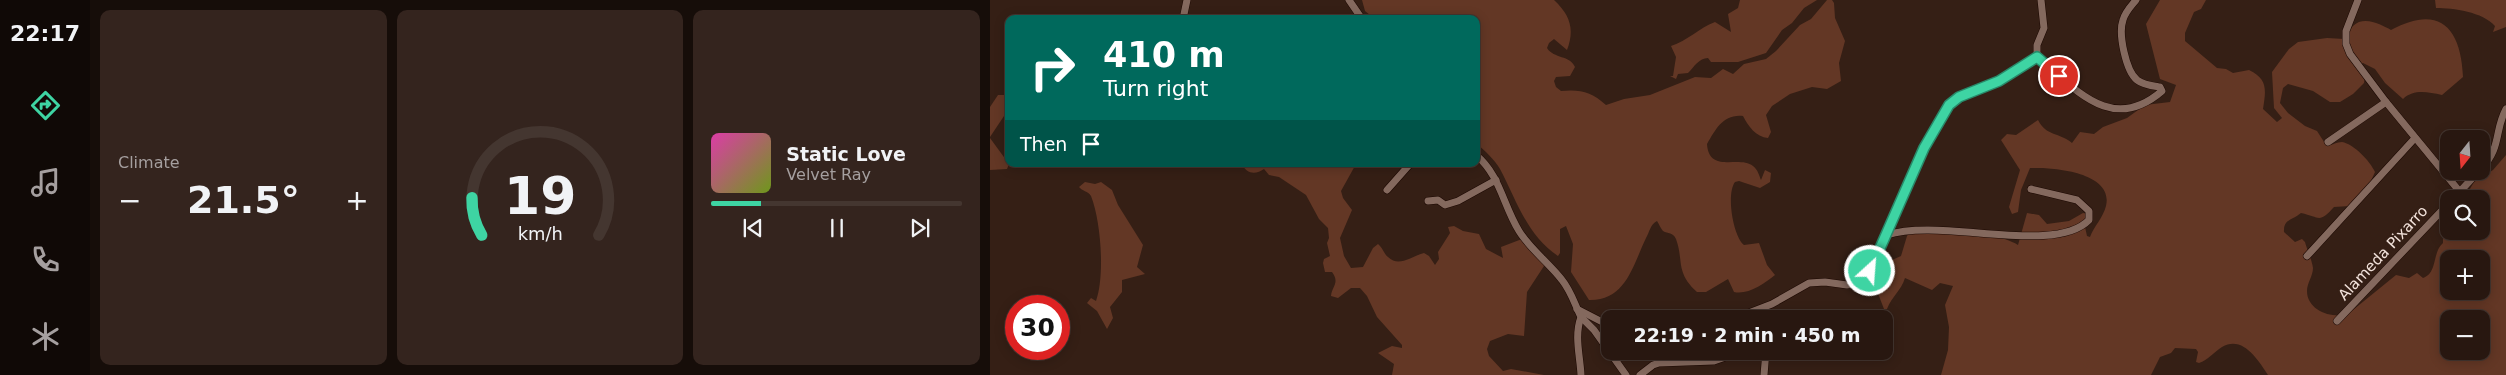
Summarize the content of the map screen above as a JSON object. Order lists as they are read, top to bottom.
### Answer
{
  "streets": {
    "street": ["Alameda Pixarro"]
  },
  "north": "bottom",
  "page": {
    "tabs": "22:17",
    "tile": "Climate",
    "turn": ["410 m", "Turn right"],
    "then": "Then",
    "map_buttons": ["+", "−"],
    "song": ["Static Love", "Velvet Ray"],
    "heat": ["−", "21.5°", "+"],
    "limit": "30",
    "trip": "22:19 · 2 min · 450 m",
    "gauge": ["19", "km/h"]
  }
}
